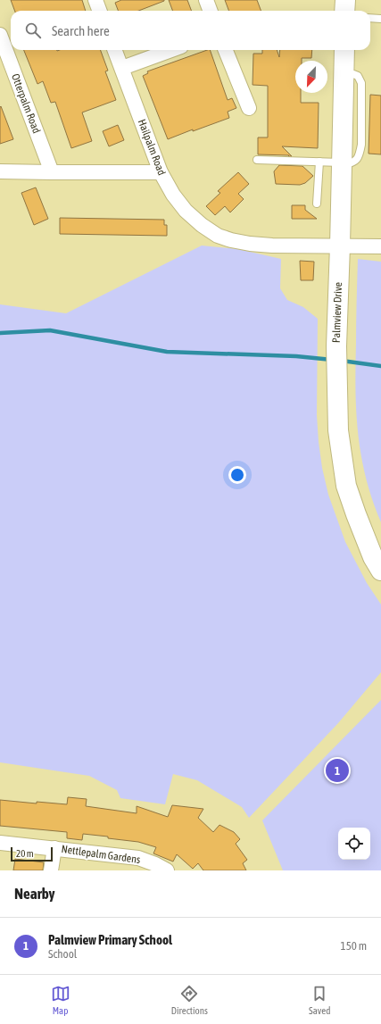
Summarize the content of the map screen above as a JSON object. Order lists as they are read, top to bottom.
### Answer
{
  "streets": {
    "street": [
      "Otterpalm Road",
      "Hailpalm Road",
      "Palmview Drive",
      "Nettlepalm Gardens"
    ]
  },
  "crossings": [
    ["Hailpalm Road", "Palmview Drive"]
  ],
  "scale_bar": "20 m",
  "north": "bottom left",
  "page": {
    "search": "Search here",
    "pins": "1",
    "scale": "20 m",
    "heading": "Nearby",
    "list": [
      {
        "mark": "1",
        "name": "Palmview Primary School",
        "note": "School",
        "value": "150 m"
      }
    ],
    "nav": ["Map", "Directions", "Saved"]
  }
}
